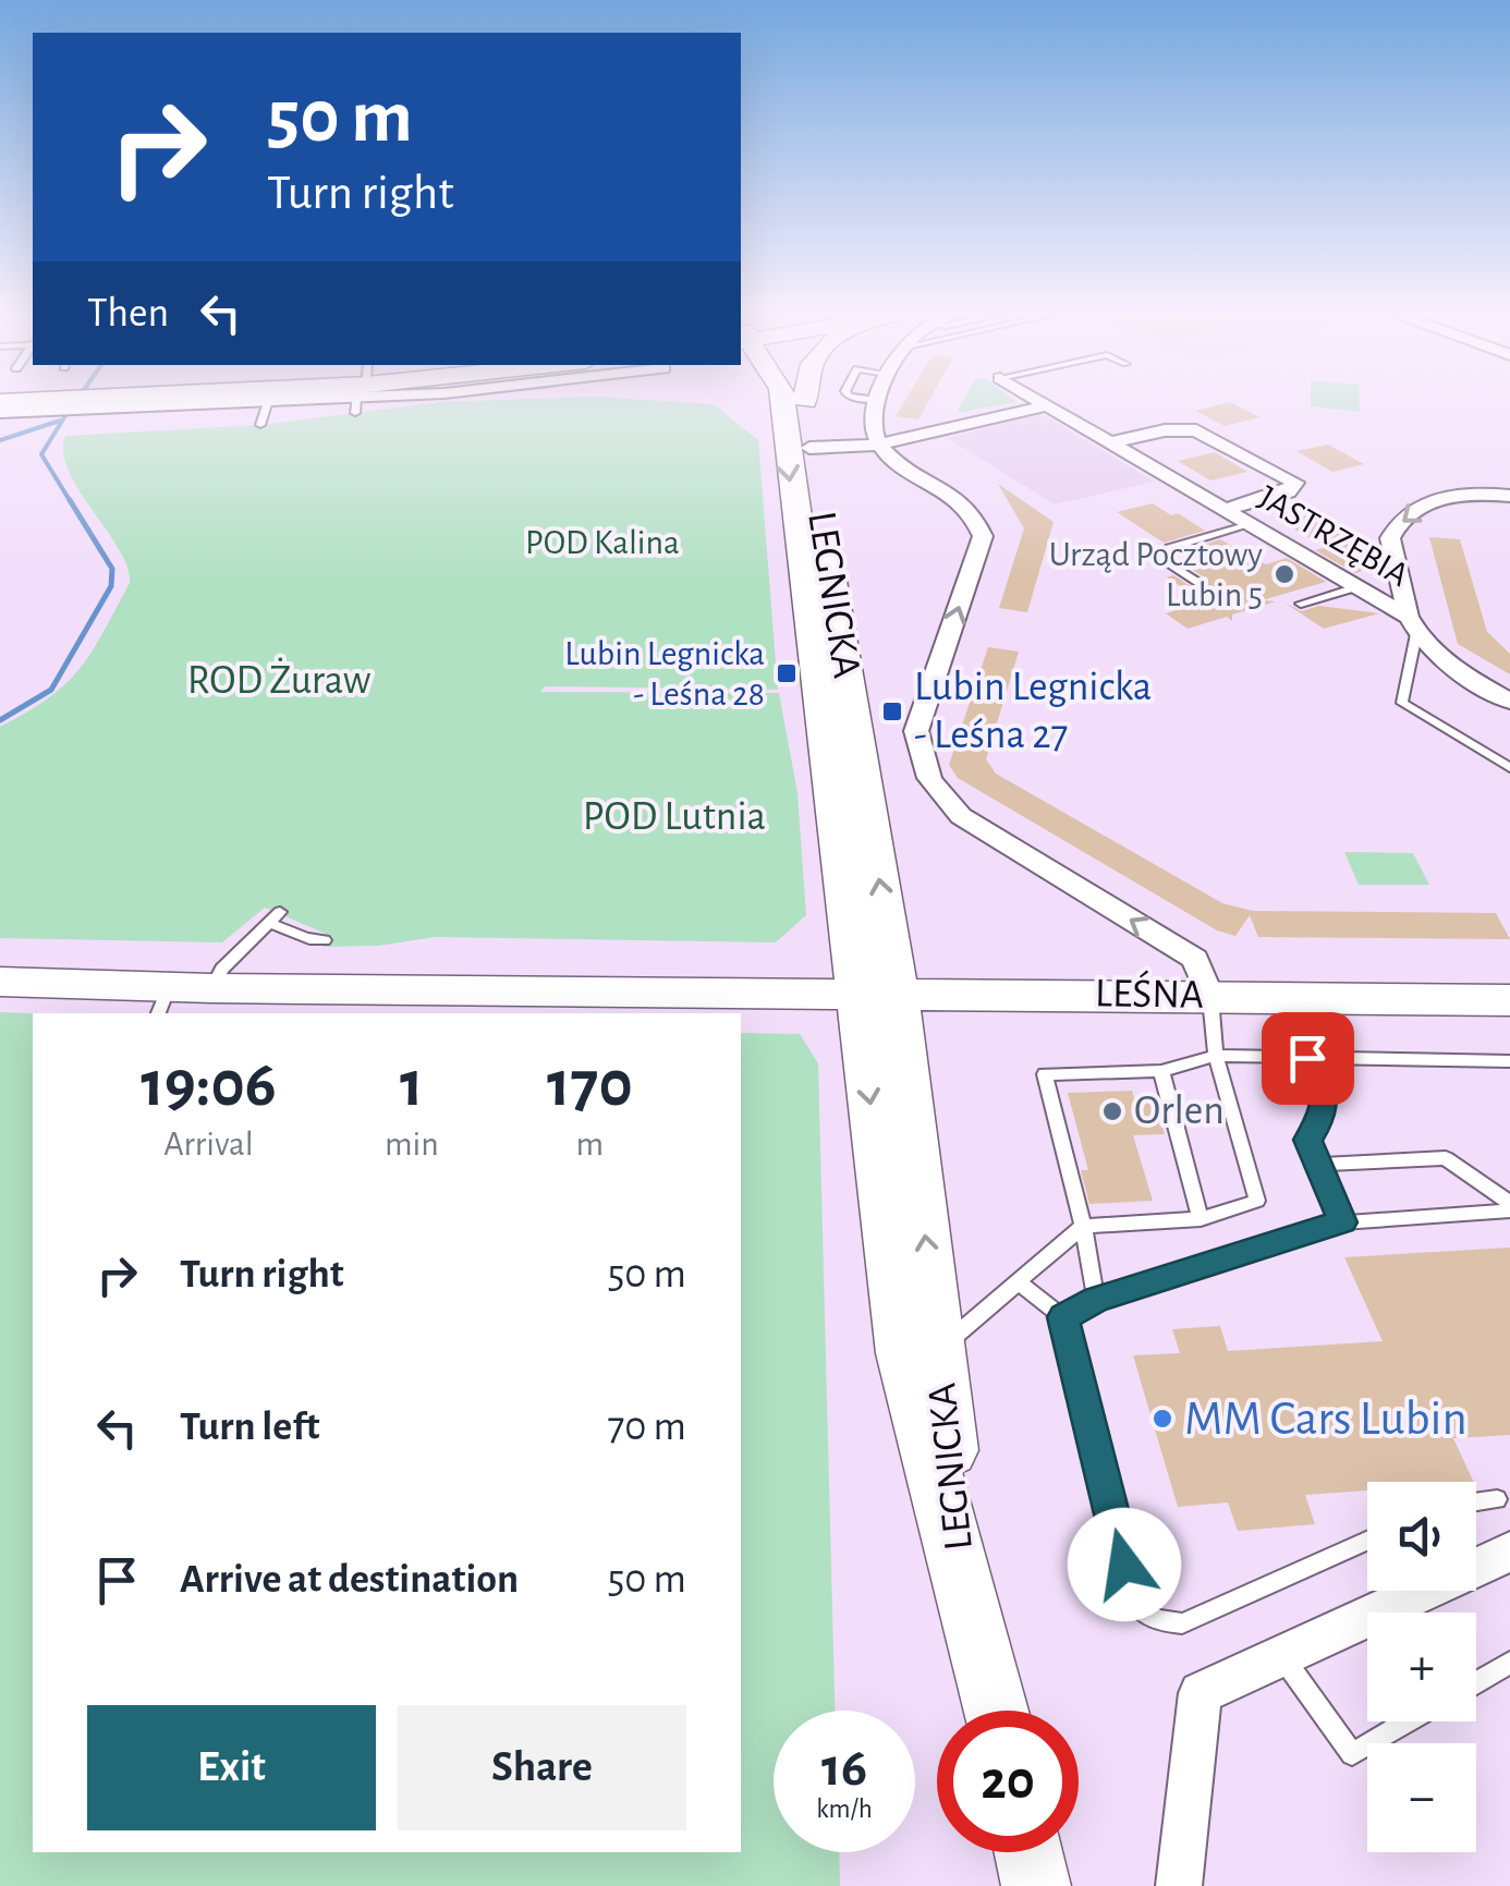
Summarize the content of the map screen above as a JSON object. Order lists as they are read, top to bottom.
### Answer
{
  "streets": {
    "main road": ["LEGNICKA", "LEŚNA"],
    "street": ["JASTRZĘBIA"]
  },
  "crossings": [
    ["LEGNICKA", "LEŚNA"]
  ],
  "parks": ["POD Kalina", "ROD Żuraw", "POD Lutnia"],
  "places": {
    "other": ["Urząd Pocztowy Lubin 5", "Orlen", "MM Cars Lubin"],
    "transit": ["Lubin Legnicka - Leśna 28", "Lubin Legnicka - Leśna 27"]
  },
  "page": {
    "turn": ["50 m", "Turn right"],
    "then": "Then",
    "eta": [
      "19:06",
      "Arrival",
      "1",
      "min",
      "170",
      "m"
    ],
    "list": [
      {
        "name": "Turn right",
        "value": "50 m"
      },
      {
        "name": "Turn left",
        "value": "70 m"
      },
      {
        "name": "Arrive at destination",
        "value": "50 m"
      }
    ],
    "map_buttons": ["+", "−"],
    "buttons": ["Exit", "Share"],
    "speed": "16 km/h",
    "limit": "20"
  }
}
